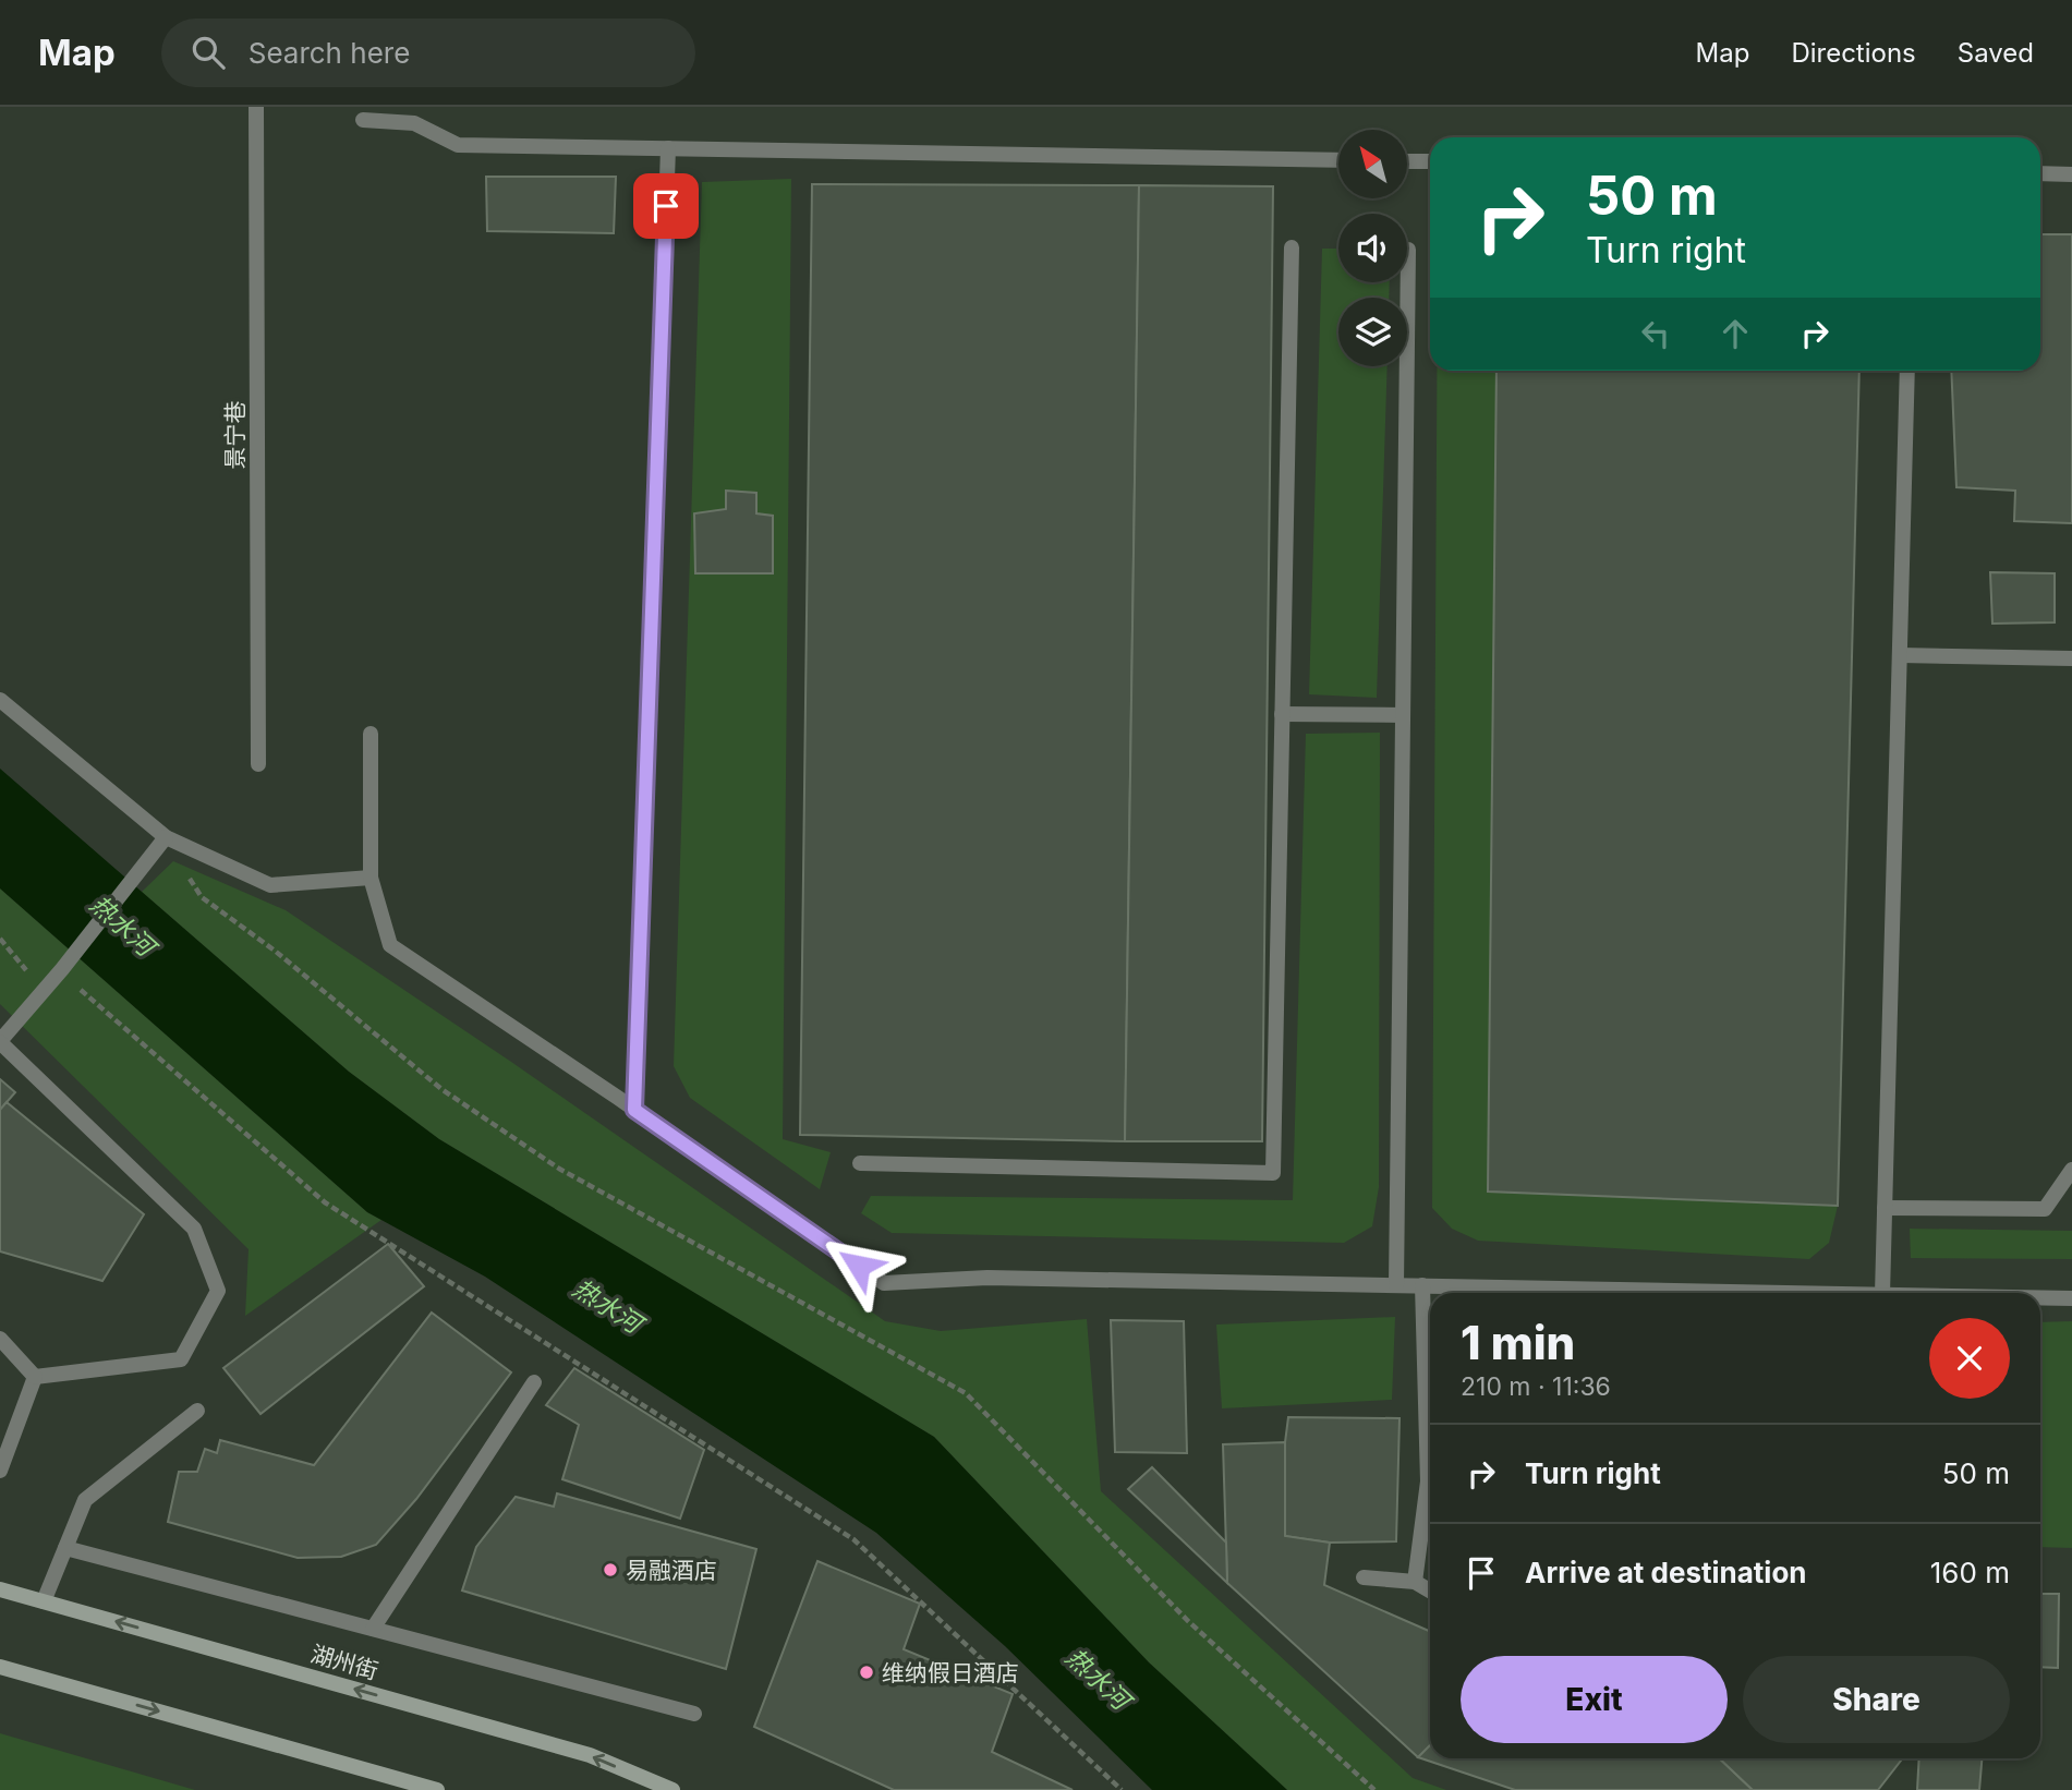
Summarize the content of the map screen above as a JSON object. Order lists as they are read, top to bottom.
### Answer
{
  "streets": {
    "main road": ["湖州街"],
    "street": ["景宁巷"]
  },
  "water": ["热水河"],
  "places": ["易融酒店", "维纳假日酒店"],
  "north": "top left",
  "page": {
    "header": "Map",
    "search": "Search here",
    "nav": ["Map", "Directions", "Saved"],
    "turn": ["50 m", "Turn right"],
    "heading": ["1 min", "210 m · 11:36"],
    "list": [
      {
        "name": "Turn right",
        "value": "50 m"
      },
      {
        "name": "Arrive at destination",
        "value": "160 m"
      }
    ],
    "buttons": ["Exit", "Share"]
  }
}
